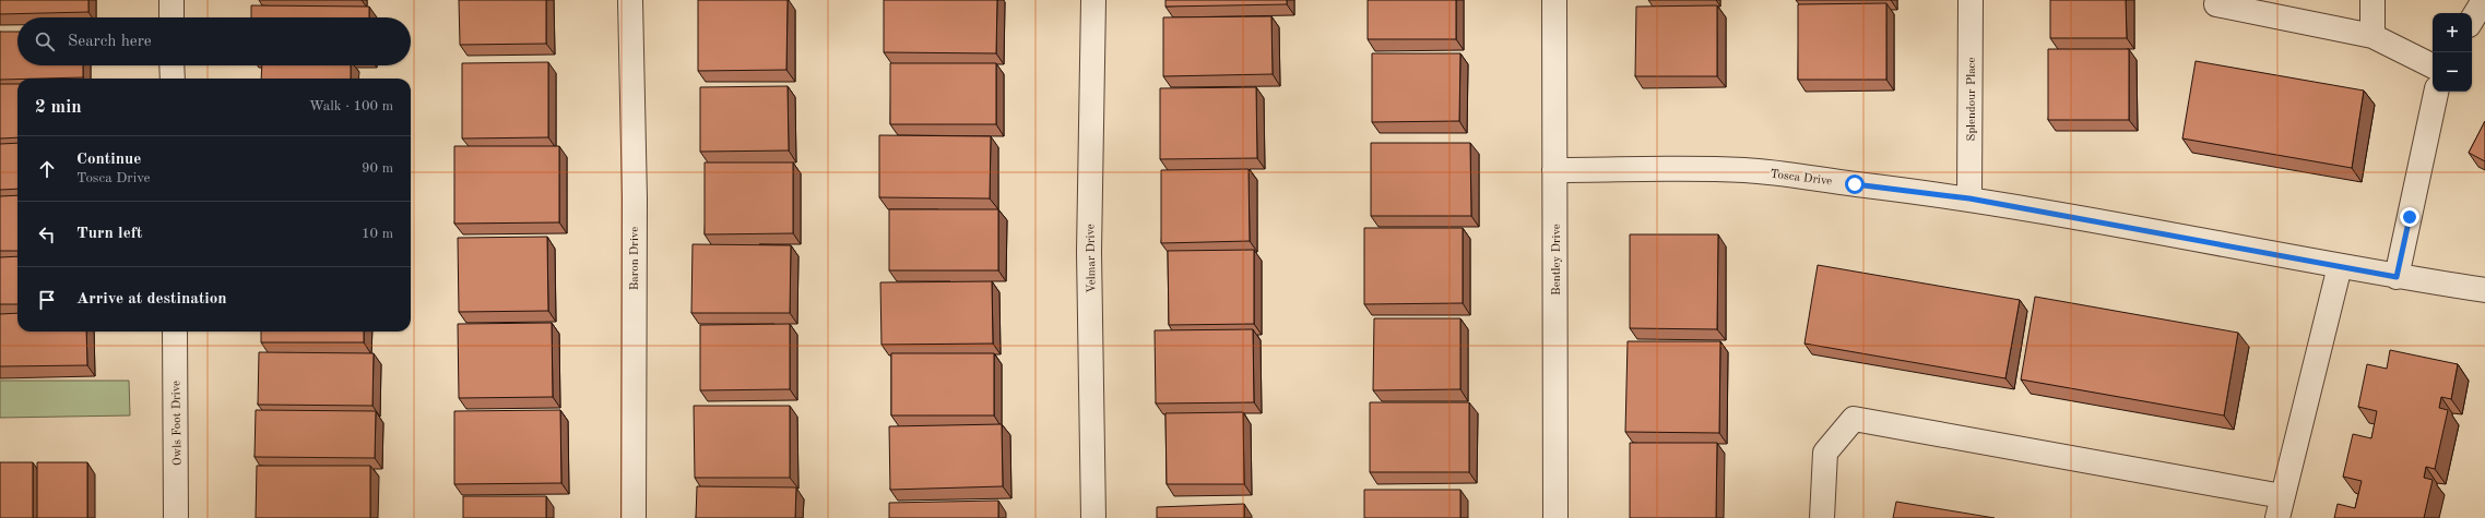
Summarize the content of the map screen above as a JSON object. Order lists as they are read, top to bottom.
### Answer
{
  "streets": {
    "street": [
      "Splendour Place",
      "Tosca Drive",
      "Baron Drive",
      "Velmar Drive",
      "Bentley Drive",
      "Owls Foot Drive"
    ]
  },
  "crossings": [
    ["Splendour Place", "Tosca Drive"],
    ["Tosca Drive", "Bentley Drive"]
  ],
  "page": {
    "map_buttons": ["+", "−"],
    "search": "Search here",
    "heading": ["2 min", "Walk · 100 m"],
    "list": [
      ["Continue", "Tosca Drive", "90 m"],
      ["Turn left", "10 m"],
      "Arrive at destination"
    ]
  }
}
